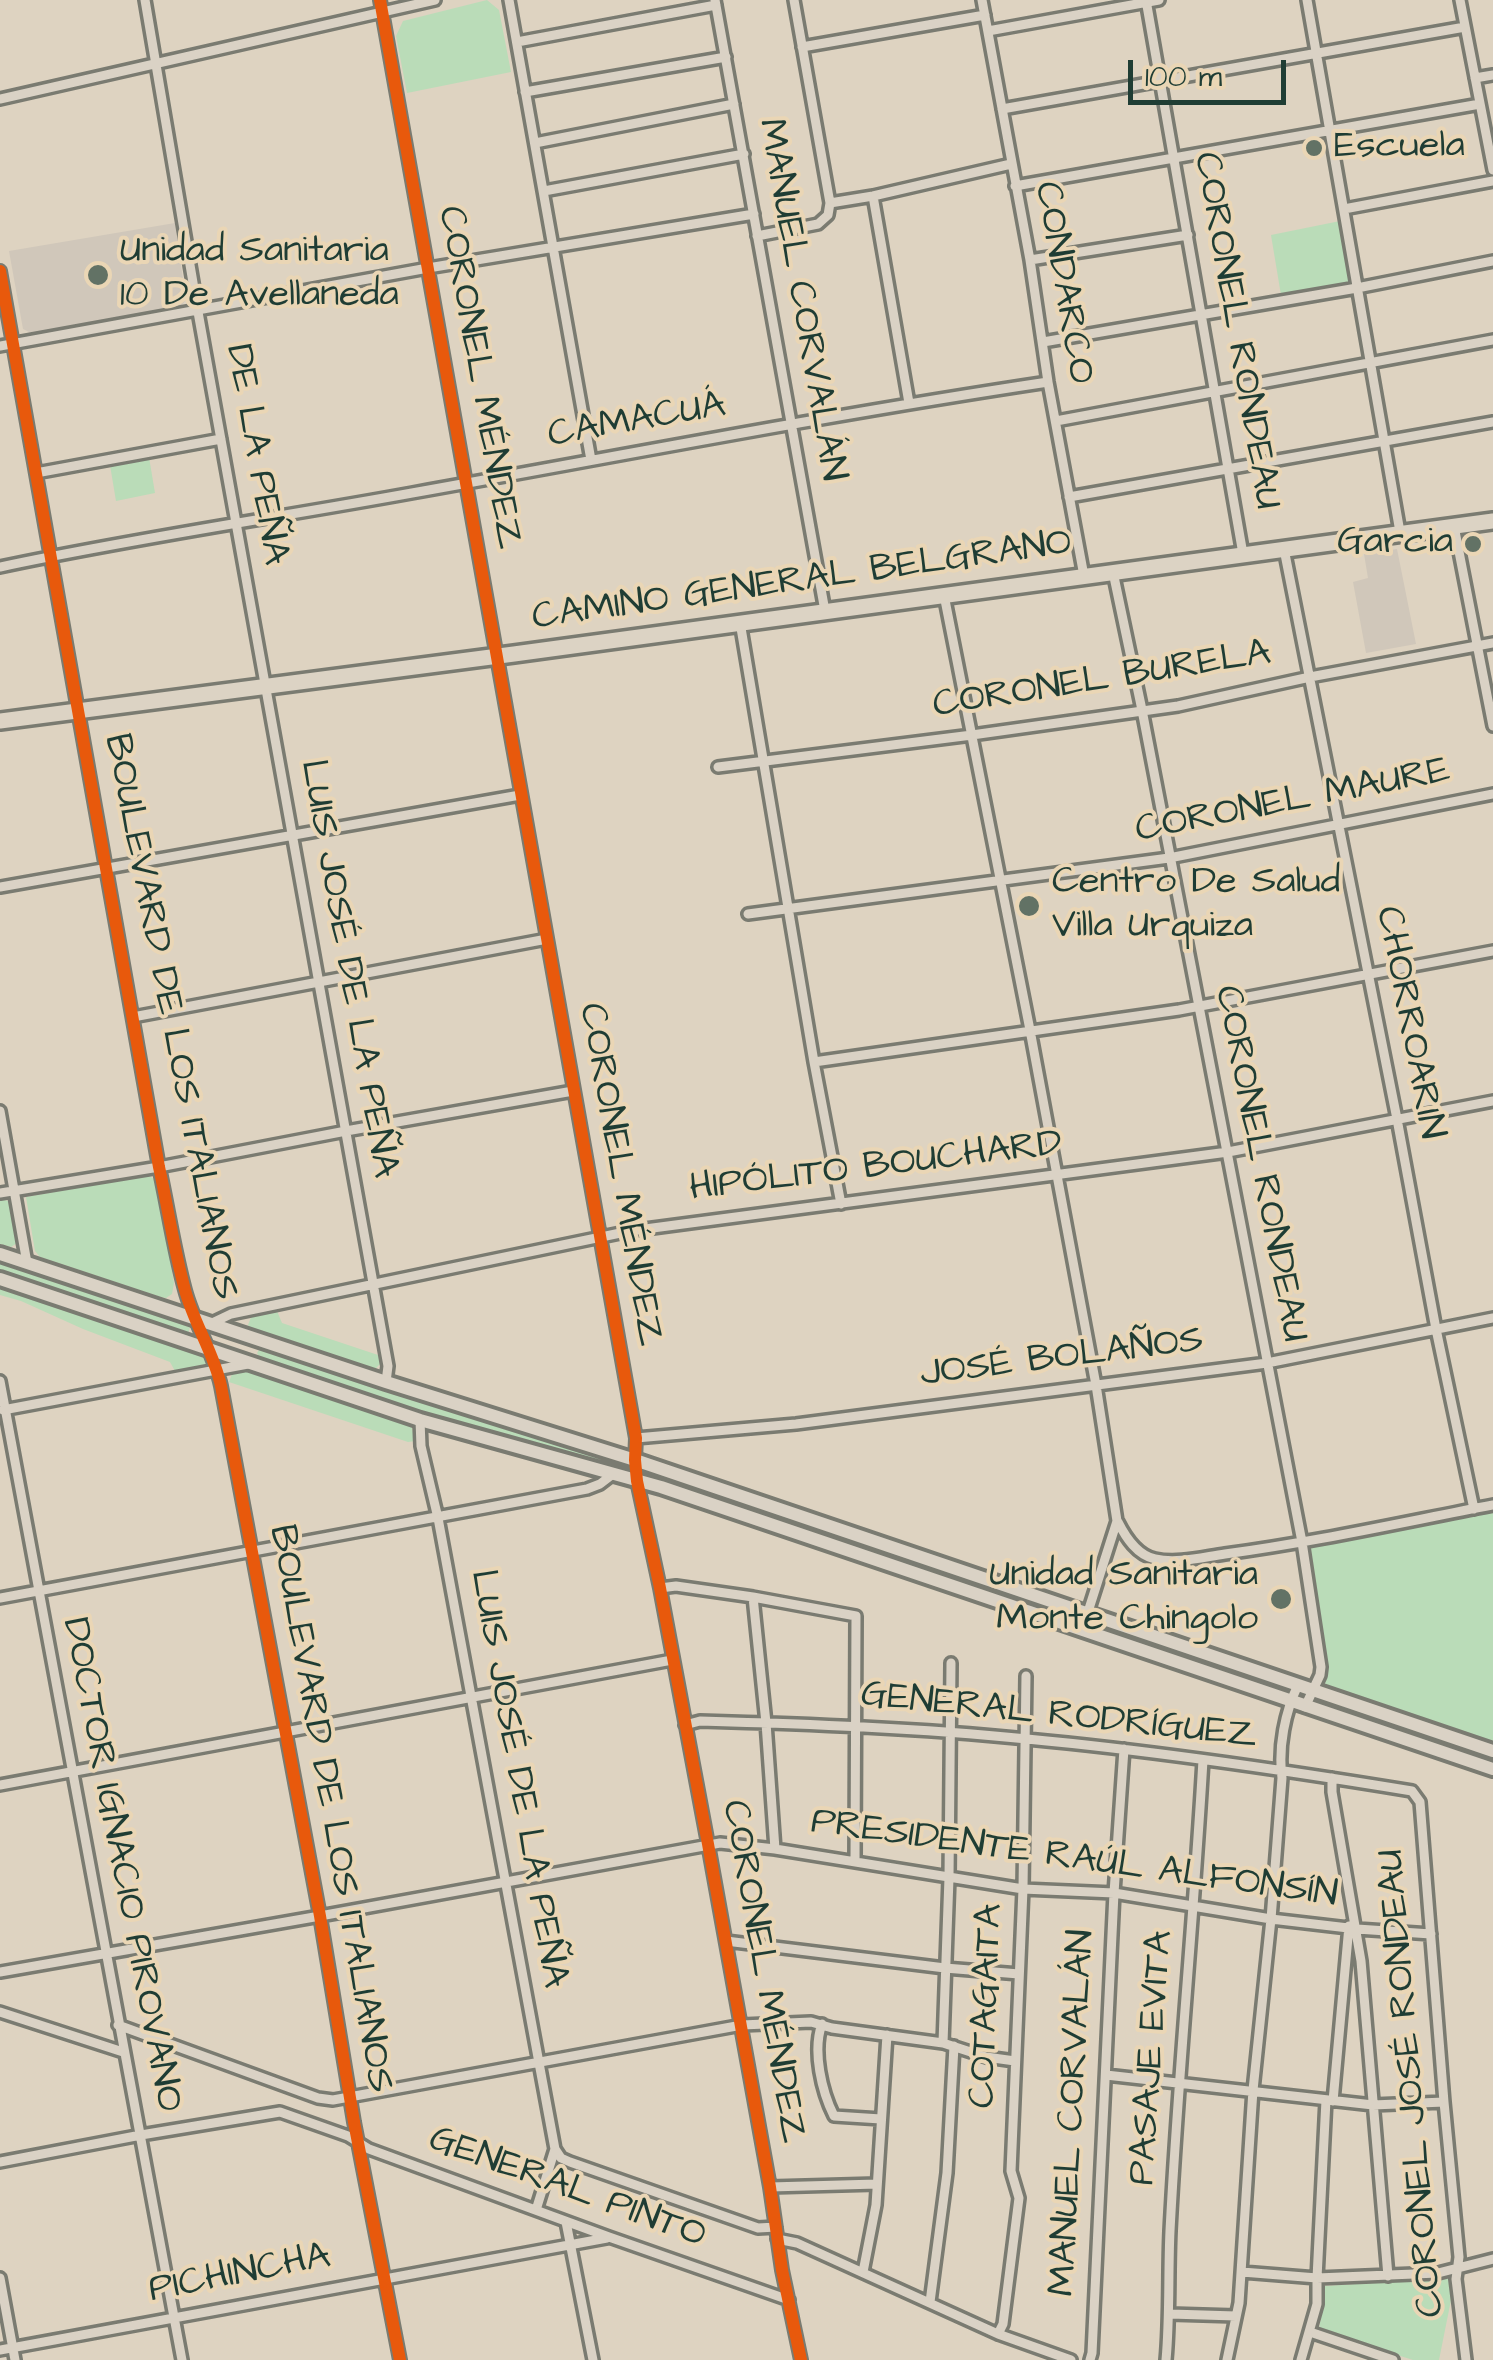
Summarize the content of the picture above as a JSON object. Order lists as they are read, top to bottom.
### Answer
{
  "streets": {
    "main road": ["CAMINO GENERAL BELGRANO"],
    "street": [
      "CONDARCO",
      "MANUEL CORVALÁN",
      "CORONEL RONDEAU",
      "CORONEL MÉNDEZ",
      "CAMACUÁ",
      "DE LA PEÑA",
      "CORONEL BURELA",
      "CORONEL MAURE",
      "LUIS JOSÉ DE LA PEÑA",
      "BOULEVARD DE LOS ITALIANOS",
      "CHORROARIN",
      "HIPÓLITO BOUCHARD",
      "JOSÉ BOLAÑOS",
      "GENERAL RODRÍGUEZ",
      "PRESIDENTE RAÚL ALFONSÍN",
      "DOCTOR IGNACIO PIROVANO",
      "COTAGAITA",
      "PASAJE EVITA",
      "CORONEL JOSÉ RONDEAU",
      "GENERAL PINTO",
      "PICHINCHA"
    ]
  },
  "crossings": [
    ["CONDARCO", "CAMACUÁ"],
    ["CONDARCO", "CAMINO GENERAL BELGRANO"],
    ["MANUEL CORVALÁN", "CAMACUÁ"],
    ["MANUEL CORVALÁN", "CAMINO GENERAL BELGRANO"],
    ["MANUEL CORVALÁN", "GENERAL RODRÍGUEZ"],
    ["MANUEL CORVALÁN", "PRESIDENTE RAÚL ALFONSÍN"],
    ["CORONEL RONDEAU", "CAMINO GENERAL BELGRANO"],
    ["CORONEL RONDEAU", "CORONEL BURELA"],
    ["CORONEL RONDEAU", "CORONEL MAURE"],
    ["CORONEL RONDEAU", "HIPÓLITO BOUCHARD"],
    ["CORONEL RONDEAU", "JOSÉ BOLAÑOS"],
    ["CORONEL MÉNDEZ", "CAMACUÁ"],
    ["CORONEL MÉNDEZ", "CAMINO GENERAL BELGRANO"],
    ["CORONEL MÉNDEZ", "HIPÓLITO BOUCHARD"],
    ["CORONEL MÉNDEZ", "JOSÉ BOLAÑOS"],
    ["CORONEL MÉNDEZ", "GENERAL RODRÍGUEZ"],
    ["CORONEL MÉNDEZ", "PRESIDENTE RAÚL ALFONSÍN"],
    ["CORONEL MÉNDEZ", "GENERAL PINTO"],
    ["CAMACUÁ", "DE LA PEÑA"],
    ["CAMACUÁ", "BOULEVARD DE LOS ITALIANOS"],
    ["DE LA PEÑA", "CAMINO GENERAL BELGRANO"],
    ["DE LA PEÑA", "LUIS JOSÉ DE LA PEÑA"],
    ["CAMINO GENERAL BELGRANO", "LUIS JOSÉ DE LA PEÑA"],
    ["CAMINO GENERAL BELGRANO", "BOULEVARD DE LOS ITALIANOS"],
    ["CAMINO GENERAL BELGRANO", "CHORROARIN"],
    ["CORONEL BURELA", "CHORROARIN"],
    ["CORONEL MAURE", "CHORROARIN"],
    ["LUIS JOSÉ DE LA PEÑA", "HIPÓLITO BOUCHARD"],
    ["LUIS JOSÉ DE LA PEÑA", "PRESIDENTE RAÚL ALFONSÍN"],
    ["LUIS JOSÉ DE LA PEÑA", "GENERAL PINTO"],
    ["BOULEVARD DE LOS ITALIANOS", "PRESIDENTE RAÚL ALFONSÍN"],
    ["BOULEVARD DE LOS ITALIANOS", "GENERAL PINTO"],
    ["BOULEVARD DE LOS ITALIANOS", "PICHINCHA"],
    ["CHORROARIN", "HIPÓLITO BOUCHARD"],
    ["CHORROARIN", "JOSÉ BOLAÑOS"],
    ["GENERAL RODRÍGUEZ", "COTAGAITA"],
    ["GENERAL RODRÍGUEZ", "PASAJE EVITA"],
    ["GENERAL RODRÍGUEZ", "CORONEL JOSÉ RONDEAU"],
    ["PRESIDENTE RAÚL ALFONSÍN", "DOCTOR IGNACIO PIROVANO"],
    ["PRESIDENTE RAÚL ALFONSÍN", "COTAGAITA"],
    ["PRESIDENTE RAÚL ALFONSÍN", "PASAJE EVITA"],
    ["PRESIDENTE RAÚL ALFONSÍN", "CORONEL JOSÉ RONDEAU"],
    ["DOCTOR IGNACIO PIROVANO", "GENERAL PINTO"],
    ["DOCTOR IGNACIO PIROVANO", "PICHINCHA"],
    ["GENERAL PINTO", "PICHINCHA"]
  ],
  "places": [
    "Escuela",
    "Unidad Sanitaria 10 De Avellaneda",
    "Garcia",
    "Centro De Salud Villa Urquiza",
    "Unidad Sanitaria Monte Chingolo"
  ],
  "scale_bar": "100 m"
}
